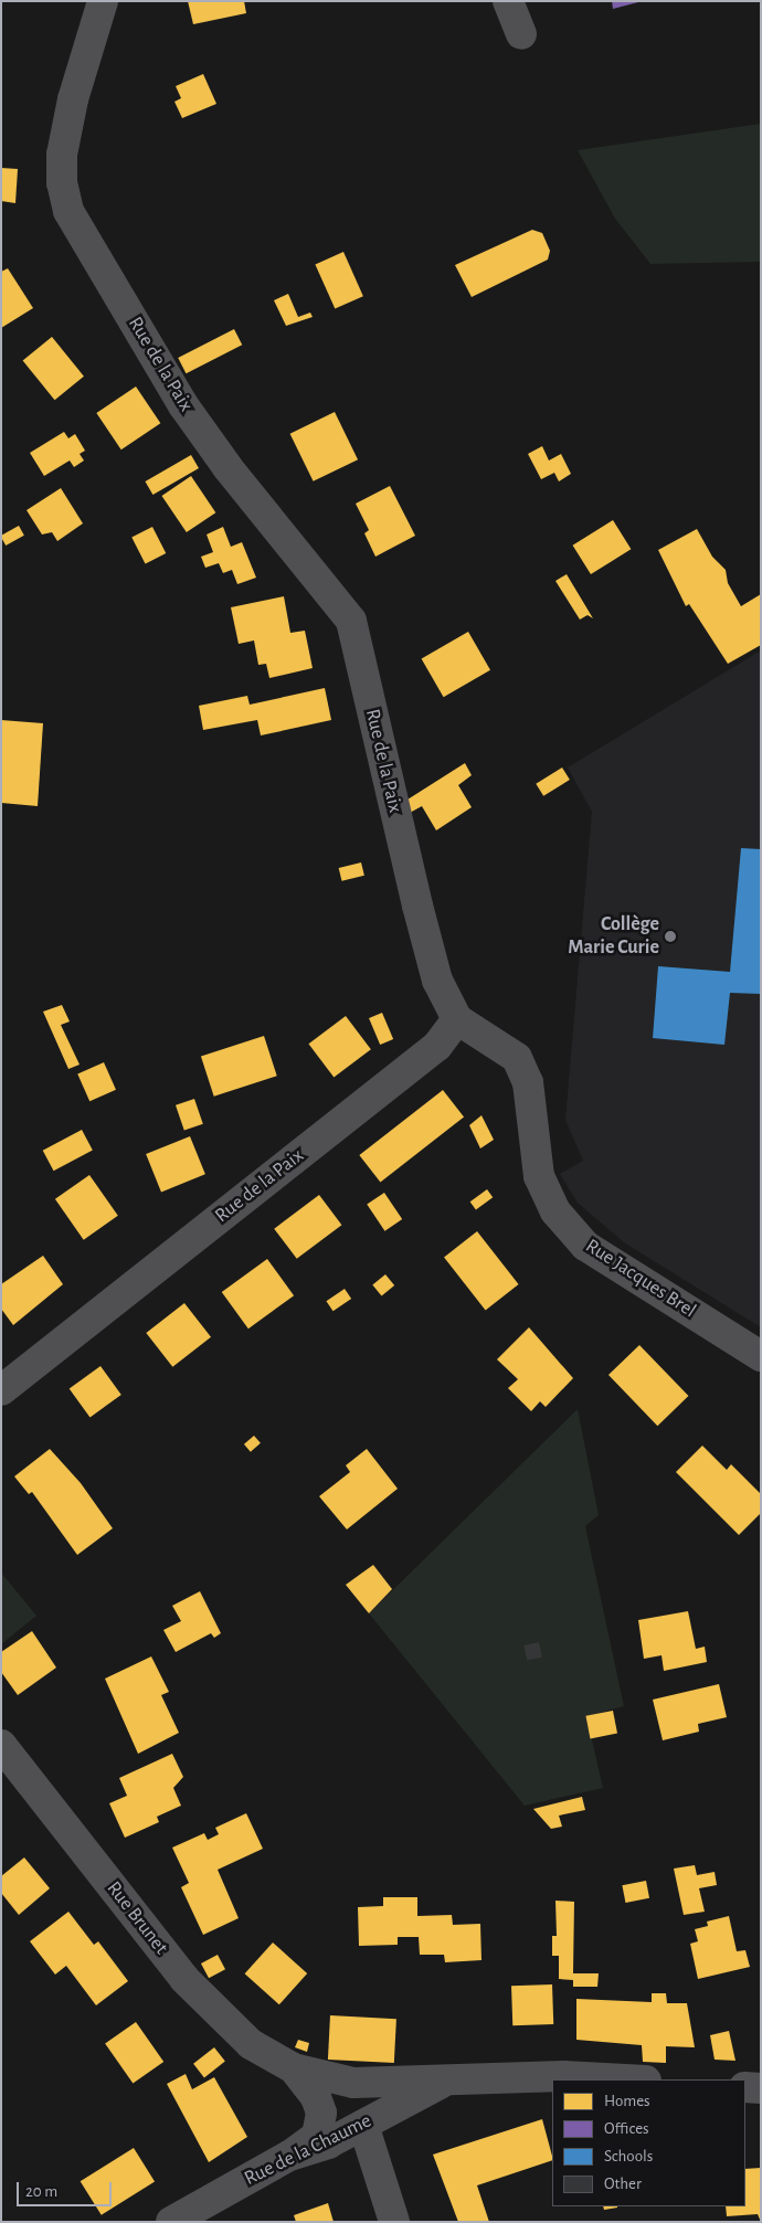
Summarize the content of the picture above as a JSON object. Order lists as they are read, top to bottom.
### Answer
{
  "streets": {
    "street": [
      "Rue de la Paix",
      "Rue Jacques Brel",
      "Rue Brunet",
      "Rue de la Chaume"
    ]
  },
  "crossings": [
    ["Rue de la Paix", "Rue Jacques Brel"],
    ["Rue Brunet", "Rue de la Chaume"]
  ],
  "places": ["Collège Marie Curie"],
  "legend": [
    "Homes",
    "Offices",
    "Schools",
    "Other"
  ],
  "scale_bar": "20 m"
}
